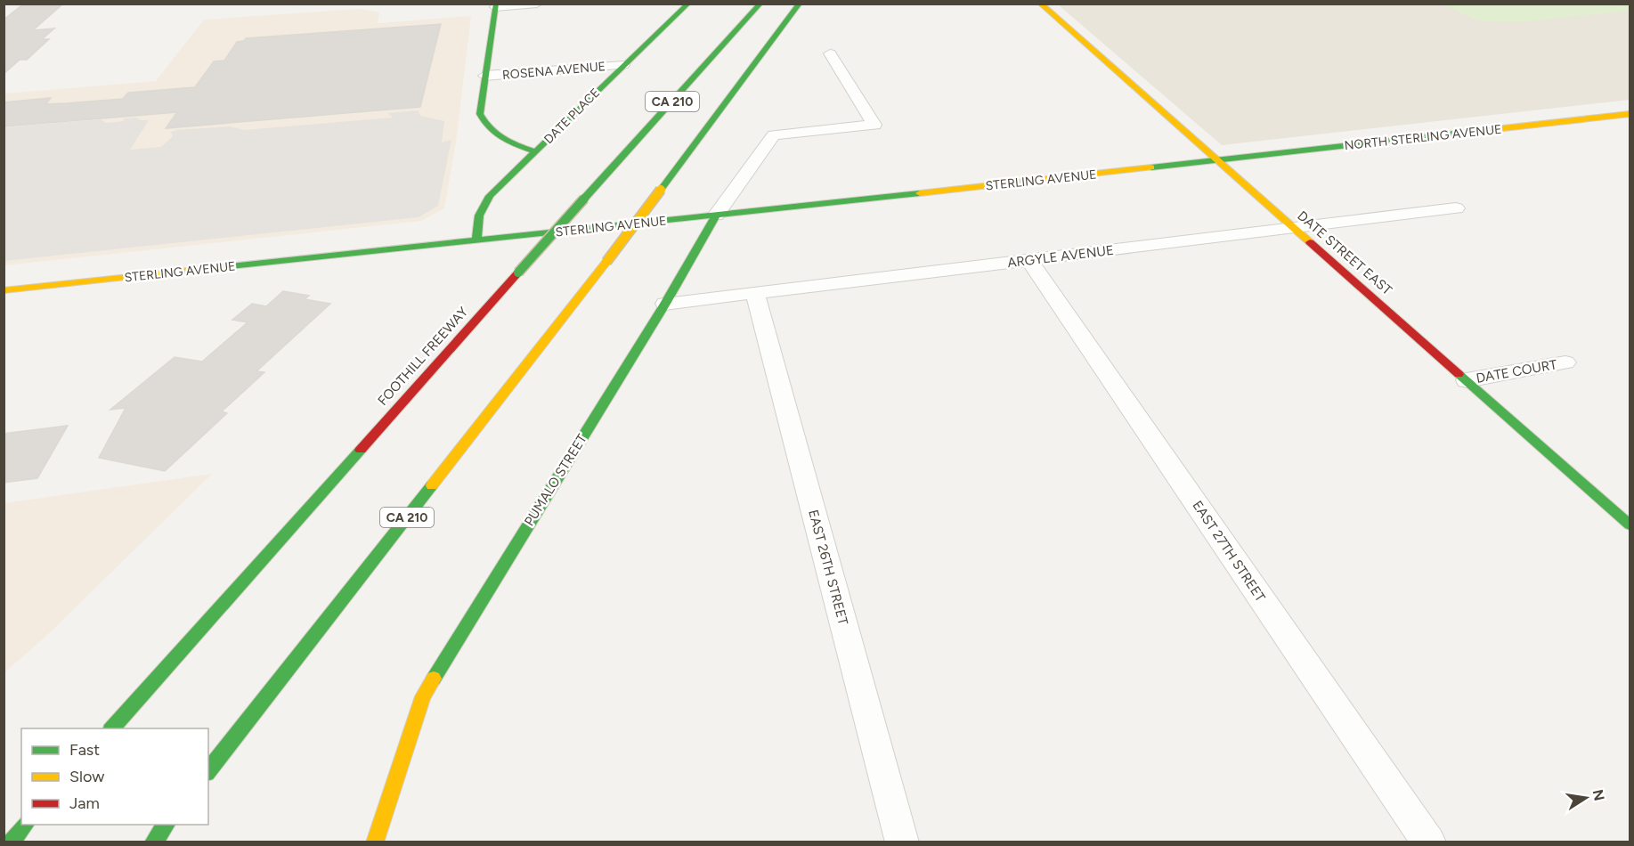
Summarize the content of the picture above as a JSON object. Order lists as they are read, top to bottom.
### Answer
{
  "streets": {
    "main road": [
      "CA 210",
      "DATE PLACE",
      "NORTH STERLING AVENUE",
      "STERLING AVENUE",
      "DATE STREET EAST",
      "FOOTHILL FREEWAY",
      "PUMALO STREET"
    ],
    "street": [
      "ROSENA AVENUE",
      "ARGYLE AVENUE",
      "DATE COURT",
      "EAST 27TH STREET",
      "EAST 26TH STREET"
    ]
  },
  "crossings": [
    ["ROSENA AVENUE", "DATE PLACE"],
    ["DATE PLACE", "STERLING AVENUE"],
    ["NORTH STERLING AVENUE", "STERLING AVENUE"],
    ["NORTH STERLING AVENUE", "DATE STREET EAST"],
    ["STERLING AVENUE", "DATE STREET EAST"],
    ["STERLING AVENUE", "PUMALO STREET"],
    ["DATE STREET EAST", "ARGYLE AVENUE"],
    ["DATE STREET EAST", "DATE COURT"],
    ["ARGYLE AVENUE", "PUMALO STREET"],
    ["ARGYLE AVENUE", "EAST 27TH STREET"],
    ["ARGYLE AVENUE", "EAST 26TH STREET"]
  ],
  "legend": ["Fast", "Slow", "Jam"],
  "north": "right"
}
